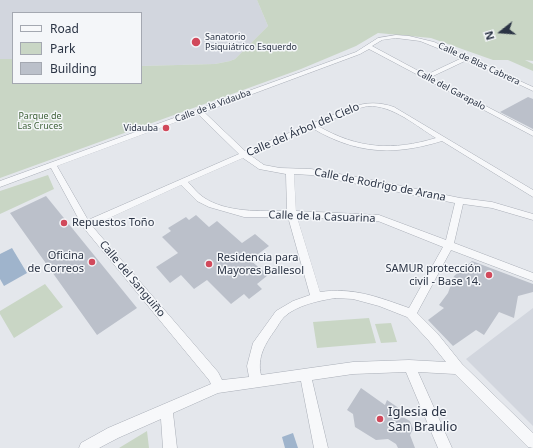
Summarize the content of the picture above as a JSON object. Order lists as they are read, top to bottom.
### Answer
{
  "streets": {
    "street": [
      "Calle de Blas Cabrera",
      "Calle del Garapalo",
      "Calle de la Vidauba",
      "Calle del Árbol del Cielo",
      "Calle de Rodrigo de Arana",
      "Calle de la Casuarina",
      "Calle del Sanguiño"
    ]
  },
  "crossings": [
    ["Calle de Blas Cabrera", "Calle de la Vidauba"],
    ["Calle del Garapalo", "Calle de la Vidauba"],
    ["Calle de la Vidauba", "Calle de Rodrigo de Arana"],
    ["Calle de la Vidauba", "Calle del Sanguiño"],
    ["Calle del Árbol del Cielo", "Calle de Rodrigo de Arana"],
    ["Calle del Árbol del Cielo", "Calle de la Casuarina"],
    ["Calle del Árbol del Cielo", "Calle del Sanguiño"]
  ],
  "parks": ["Parque de Las Cruces"],
  "places": [
    "Sanatorio Psiquiátrico Esquerdo",
    "Vidauba",
    "Repuestos Toño",
    "Oficina de Correos",
    "Residencia para Mayores Ballesol",
    "SAMUR protección civil - Base 14.",
    "Iglesia de San Braulio"
  ],
  "legend": ["Road", "Park", "Building"],
  "north": "left"
}
